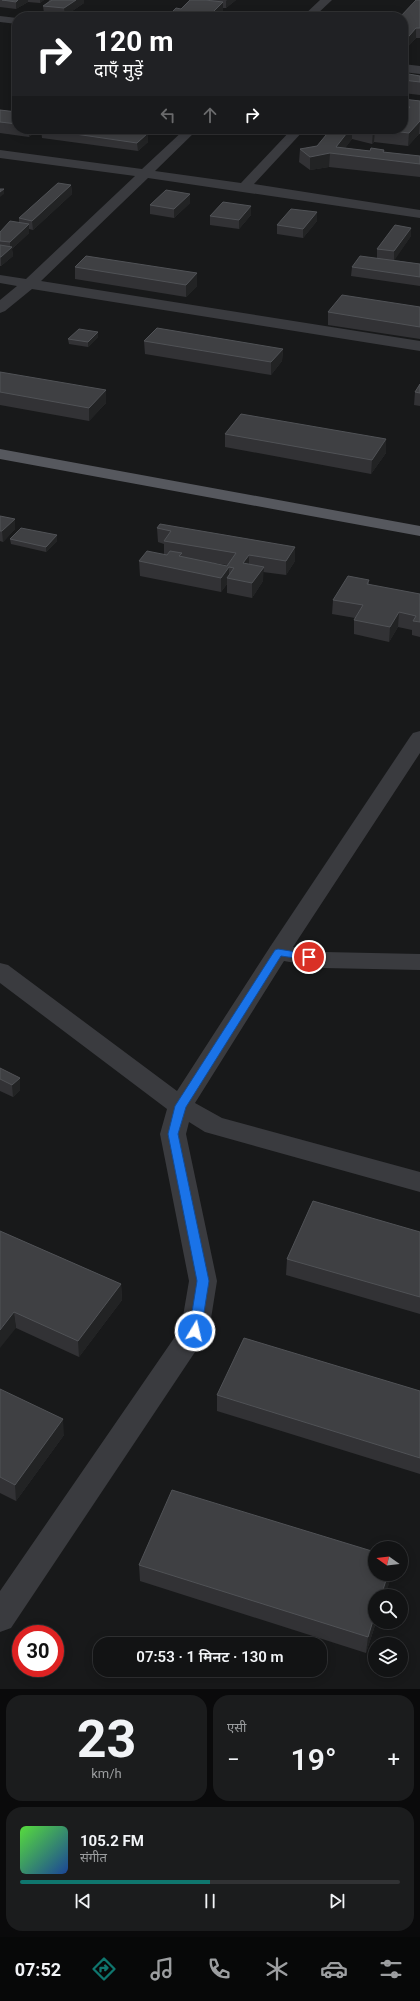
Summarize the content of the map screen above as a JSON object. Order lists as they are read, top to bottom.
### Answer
{
  "north": "left",
  "page": {
    "turn": ["120 m", "दाएँ मुड़ें"],
    "limit": "30",
    "trip": "07:53 · 1 मिनट · 130 m",
    "tile": [
      ["23", "km/h"],
      "एसी"
    ],
    "heat": ["−", "19°", "+"],
    "song": ["105.2 FM", "संगीत"],
    "tabs": "07:52"
  }
}
